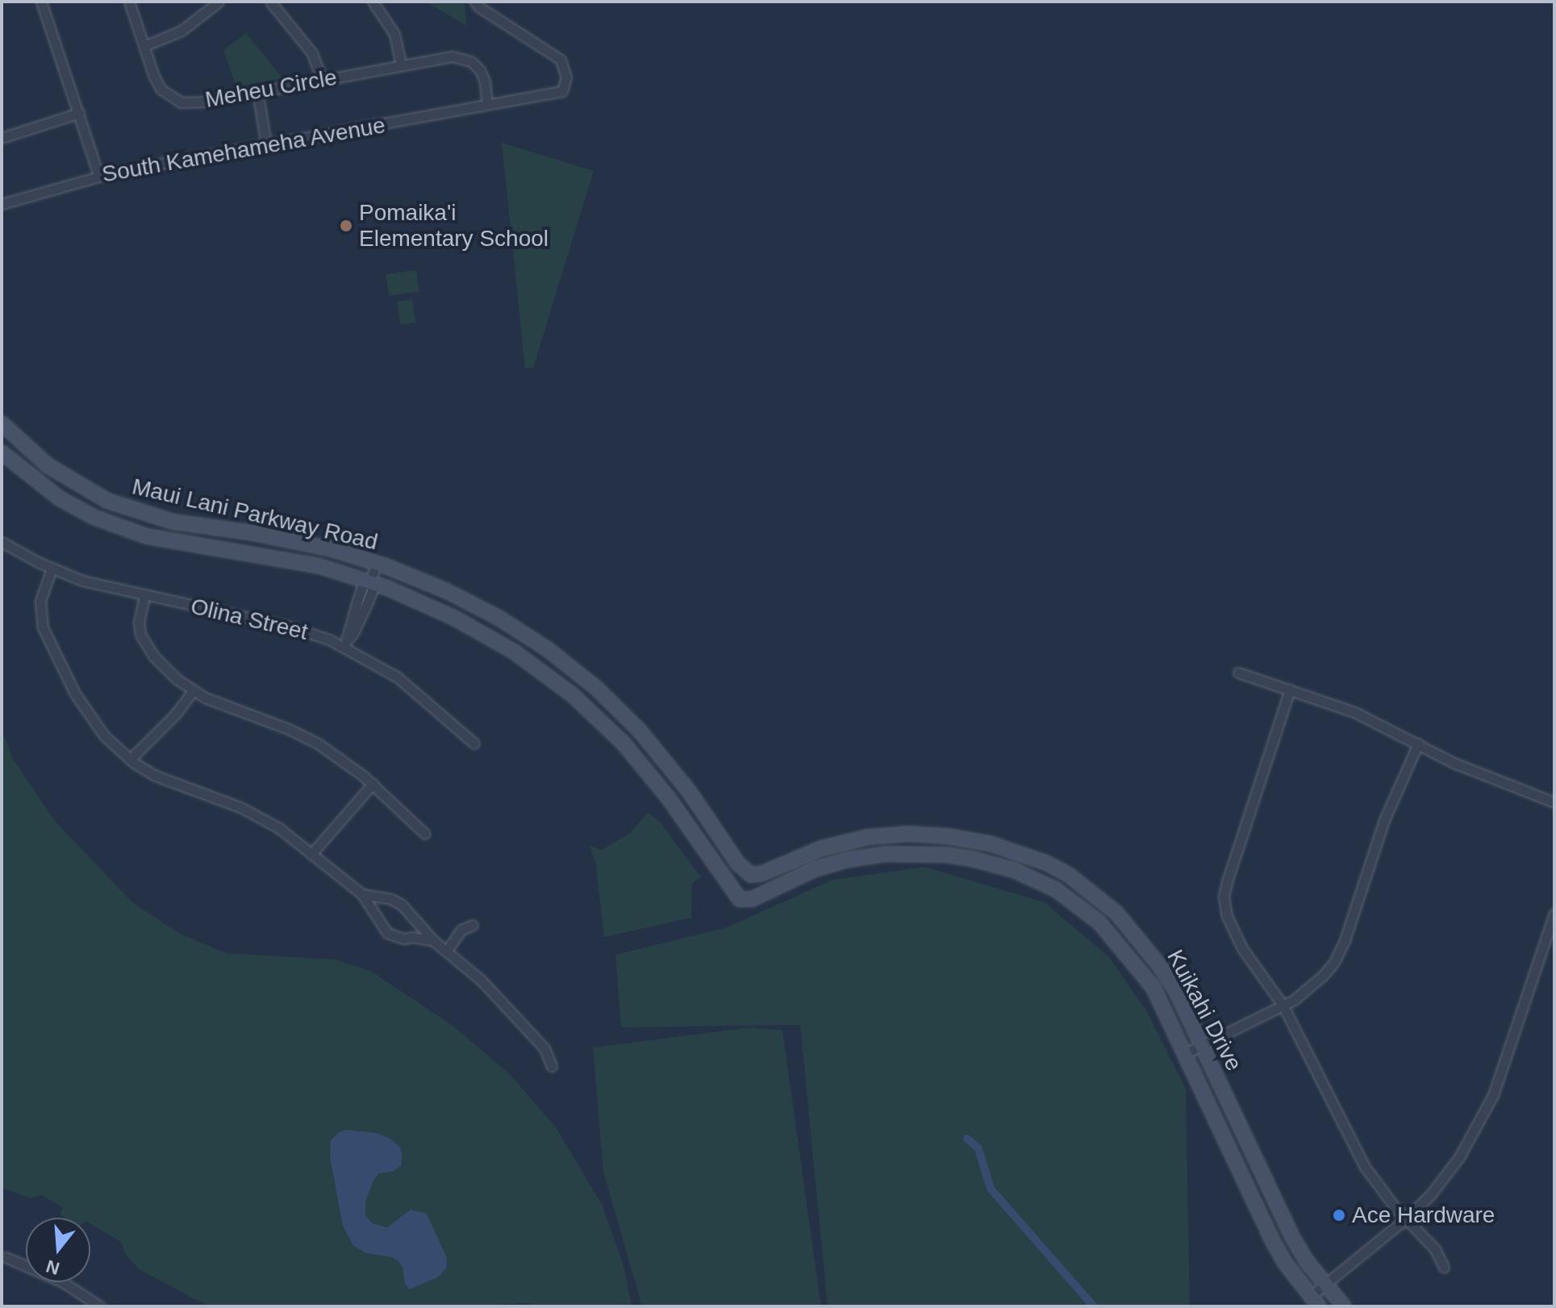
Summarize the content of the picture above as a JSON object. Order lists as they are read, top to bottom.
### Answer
{
  "streets": {
    "main road": ["Maui Lani Parkway Road", "Kuikahi Drive"],
    "street": ["Meheu Circle", "South Kamehameha Avenue", "Olina Street"]
  },
  "crossings": [
    ["Meheu Circle", "South Kamehameha Avenue"],
    ["Maui Lani Parkway Road", "Kuikahi Drive"]
  ],
  "places": ["Pomaika'i Elementary School", "Ace Hardware"],
  "north": "bottom"
}
